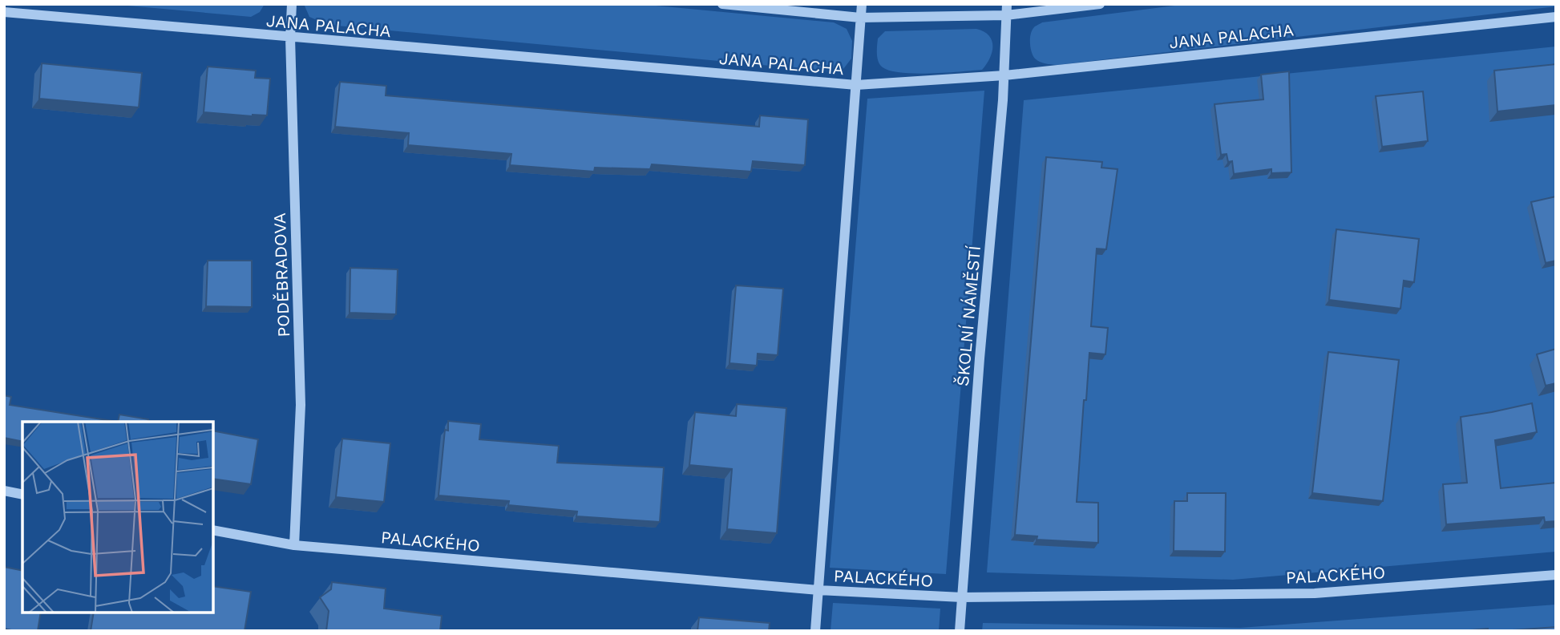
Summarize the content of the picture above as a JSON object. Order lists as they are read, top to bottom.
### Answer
{
  "streets": {
    "street": [
      "JANA PALACHA",
      "PODĚBRADOVA",
      "ŠKOLNÍ NÁMĚSTÍ",
      "PALACKÉHO"
    ]
  },
  "crossings": [
    ["JANA PALACHA", "PODĚBRADOVA"],
    ["JANA PALACHA", "ŠKOLNÍ NÁMĚSTÍ"],
    ["PODĚBRADOVA", "PALACKÉHO"],
    ["ŠKOLNÍ NÁMĚSTÍ", "PALACKÉHO"]
  ]
}
